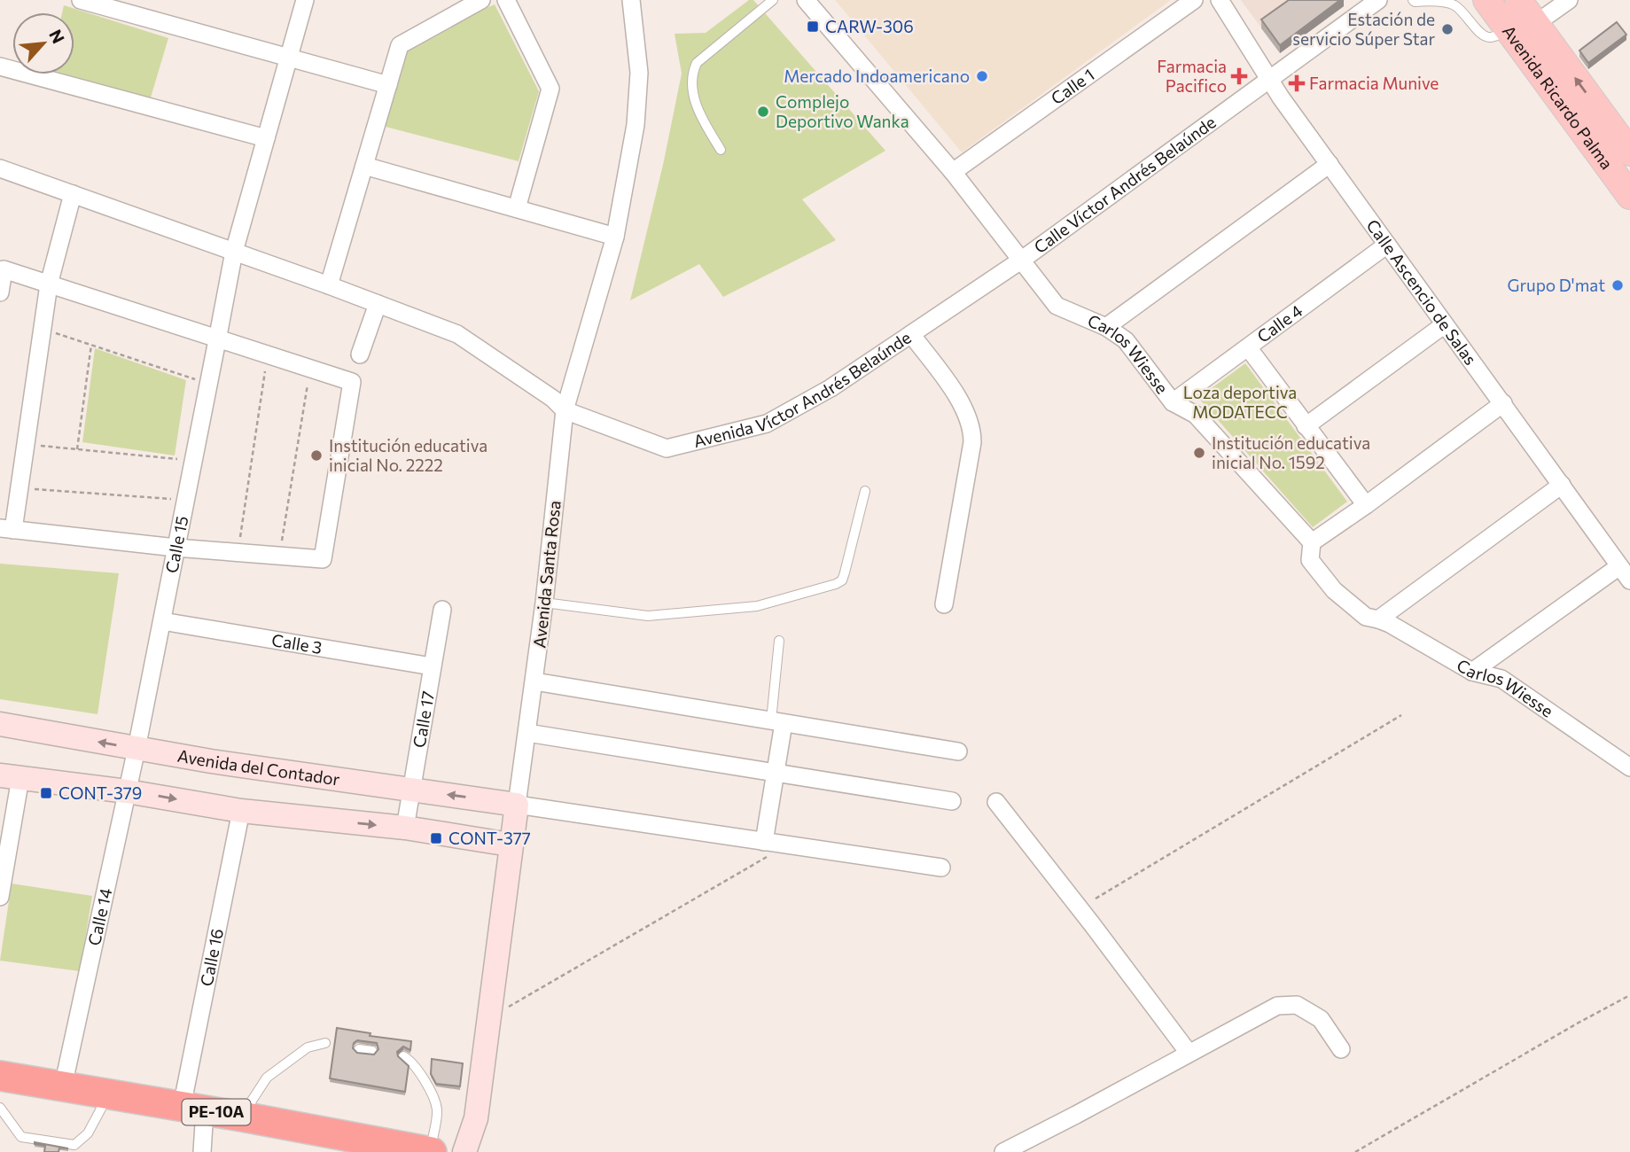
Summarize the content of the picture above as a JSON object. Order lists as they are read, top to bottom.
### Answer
{
  "streets": {
    "highway": ["PE-10A"],
    "main road": ["Avenida Ricardo Palma"],
    "street": [
      "Calle 1",
      "Calle Víctor Andrés Belaúnde",
      "Calle Ascencio de Salas",
      "Calle 4",
      "Carlos Wiesse",
      "Avenida Víctor Andrés Belaúnde",
      "Calle 15",
      "Avenida Santa Rosa",
      "Calle 3",
      "Calle 17",
      "Avenida del Contador",
      "Calle 14",
      "Calle 16"
    ]
  },
  "crossings": [
    ["Calle 1", "Carlos Wiesse"],
    ["Calle Víctor Andrés Belaúnde", "Calle Ascencio de Salas"],
    ["Calle Víctor Andrés Belaúnde", "Carlos Wiesse"],
    ["Calle Víctor Andrés Belaúnde", "Avenida Víctor Andrés Belaúnde"],
    ["Calle Ascencio de Salas", "Calle 4"],
    ["Calle 4", "Carlos Wiesse"],
    ["Carlos Wiesse", "Avenida Víctor Andrés Belaúnde"],
    ["Avenida Víctor Andrés Belaúnde", "Calle 15"],
    ["Avenida Víctor Andrés Belaúnde", "Avenida Santa Rosa"],
    ["Calle 15", "Calle 3"],
    ["Calle 15", "Avenida del Contador"],
    ["Calle 15", "Calle 14"],
    ["Avenida Santa Rosa", "Avenida del Contador"],
    ["Calle 3", "Calle 17"],
    ["Calle 17", "Avenida del Contador"],
    ["Avenida del Contador", "Calle 14"],
    ["Calle 14", "PE-10A"],
    ["Calle 16", "PE-10A"]
  ],
  "parks": ["Loza deportiva MODATECC"],
  "places": {
    "transit": ["CARW-306", "CONT-379", "CONT-377"],
    "other": [
      "Estación de servicio Súper Star",
      "Mercado Indoamericano",
      "Complejo Deportivo Wanka",
      "Grupo D'mat",
      "Institución educativa inicial No. 1592",
      "Institución educativa inicial No. 2222"
    ],
    "health": ["Farmacia Pacifico", "Farmacia Munive"]
  },
  "north": "top right"
}
